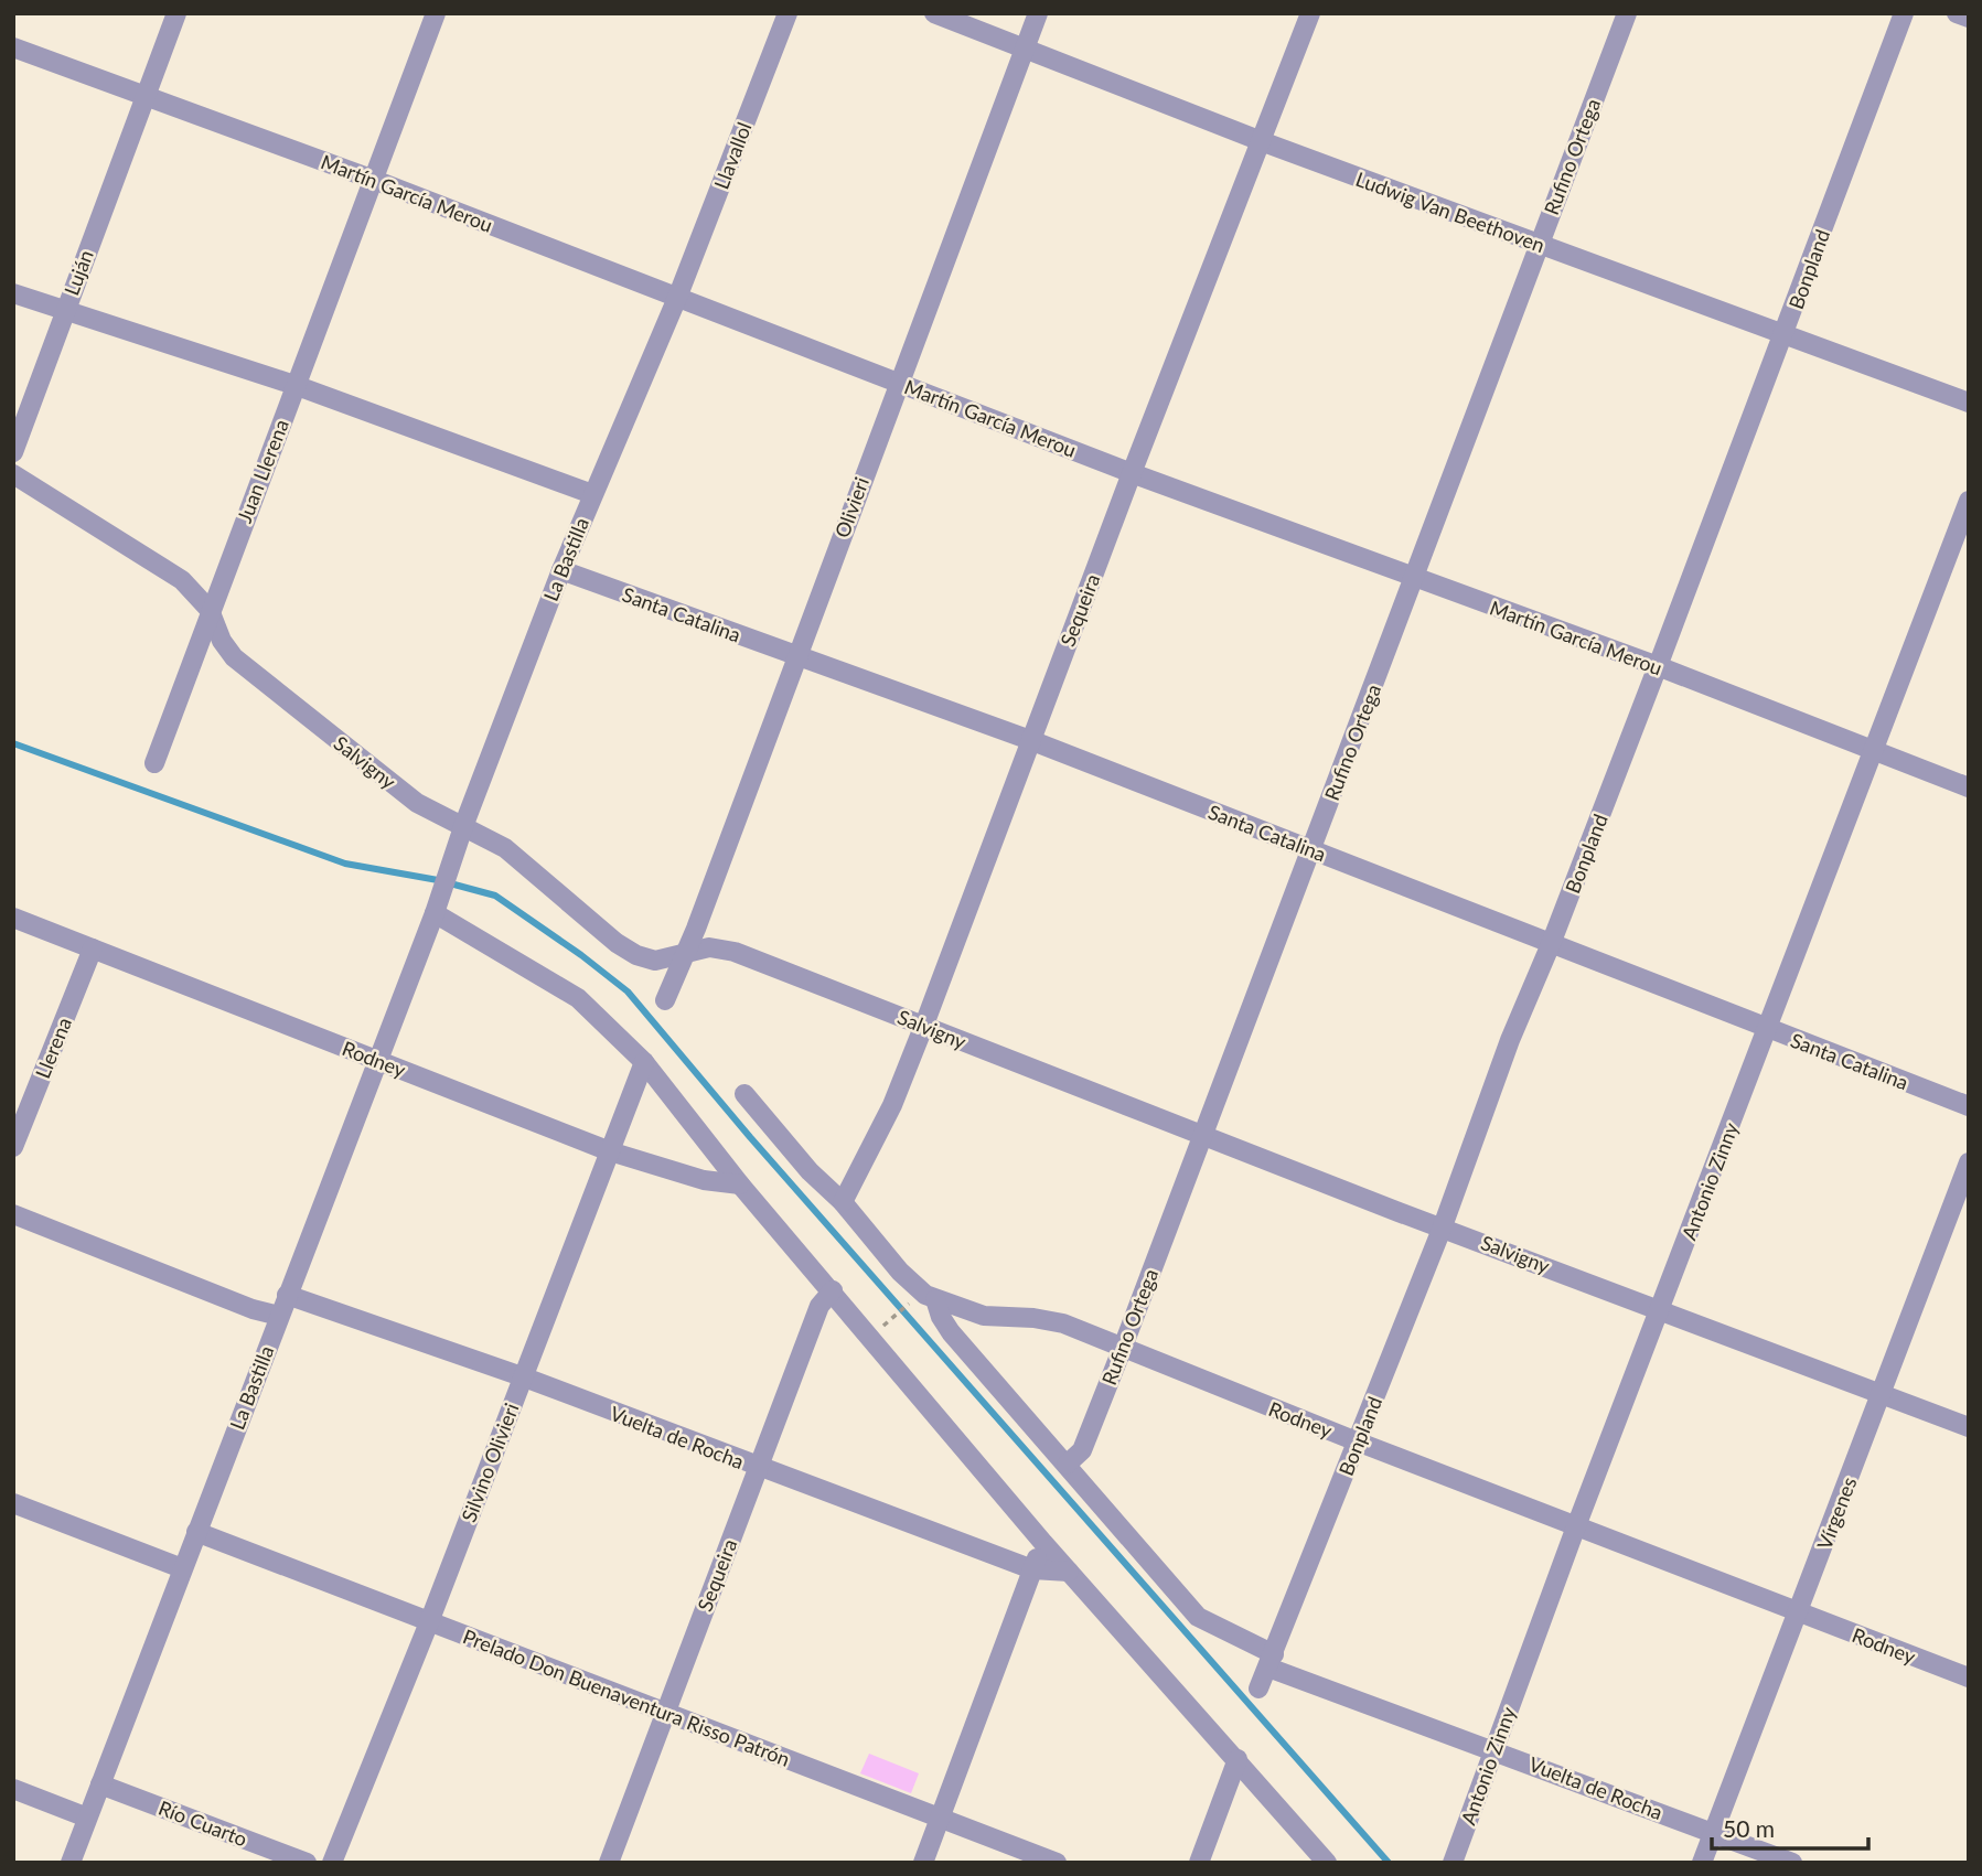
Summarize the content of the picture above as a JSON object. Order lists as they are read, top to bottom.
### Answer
{
  "streets": {
    "street": [
      "Llavallol",
      "Rufino Ortega",
      "Martín García Merou",
      "Ludwig Van Beethoven",
      "Bonpland",
      "Luján",
      "Juan Llerena",
      "Olivieri",
      "La Bastilla",
      "Sequeira",
      "Santa Catalina",
      "Salvigny",
      "Llerena",
      "Rodney",
      "Antonio Zinny",
      "Vuelta de Rocha",
      "Silvino Olivieri",
      "Vírgenes",
      "Prelado Don Buenaventura Risso Patrón",
      "Río Cuarto"
    ]
  },
  "crossings": [
    ["Llavallol", "Martín García Merou"],
    ["Llavallol", "La Bastilla"],
    ["Rufino Ortega", "Martín García Merou"],
    ["Rufino Ortega", "Ludwig Van Beethoven"],
    ["Rufino Ortega", "Santa Catalina"],
    ["Rufino Ortega", "Salvigny"],
    ["Rufino Ortega", "Rodney"],
    ["Rufino Ortega", "Vuelta de Rocha"],
    ["Martín García Merou", "Bonpland"],
    ["Martín García Merou", "Luján"],
    ["Martín García Merou", "Juan Llerena"],
    ["Martín García Merou", "Olivieri"],
    ["Martín García Merou", "La Bastilla"],
    ["Martín García Merou", "Sequeira"],
    ["Martín García Merou", "Antonio Zinny"],
    ["Ludwig Van Beethoven", "Bonpland"],
    ["Ludwig Van Beethoven", "Olivieri"],
    ["Ludwig Van Beethoven", "Sequeira"],
    ["Bonpland", "Santa Catalina"],
    ["Bonpland", "Salvigny"],
    ["Bonpland", "Rodney"],
    ["Bonpland", "Vuelta de Rocha"],
    ["Juan Llerena", "Salvigny"],
    ["Olivieri", "Santa Catalina"],
    ["Olivieri", "Salvigny"],
    ["La Bastilla", "Santa Catalina"],
    ["La Bastilla", "Salvigny"],
    ["La Bastilla", "Rodney"],
    ["La Bastilla", "Vuelta de Rocha"],
    ["La Bastilla", "Prelado Don Buenaventura Risso Patrón"],
    ["La Bastilla", "Río Cuarto"],
    ["Sequeira", "Santa Catalina"],
    ["Sequeira", "Salvigny"],
    ["Sequeira", "Rodney"],
    ["Sequeira", "Vuelta de Rocha"],
    ["Sequeira", "Prelado Don Buenaventura Risso Patrón"],
    ["Santa Catalina", "Antonio Zinny"],
    ["Salvigny", "Antonio Zinny"],
    ["Salvigny", "Vírgenes"],
    ["Llerena", "Rodney"],
    ["Rodney", "Antonio Zinny"],
    ["Rodney", "Vuelta de Rocha"],
    ["Rodney", "Silvino Olivieri"],
    ["Rodney", "Vírgenes"],
    ["Antonio Zinny", "Vuelta de Rocha"],
    ["Vuelta de Rocha", "Silvino Olivieri"],
    ["Vuelta de Rocha", "Vírgenes"],
    ["Silvino Olivieri", "Prelado Don Buenaventura Risso Patrón"]
  ],
  "scale_bar": "50 m"
}
